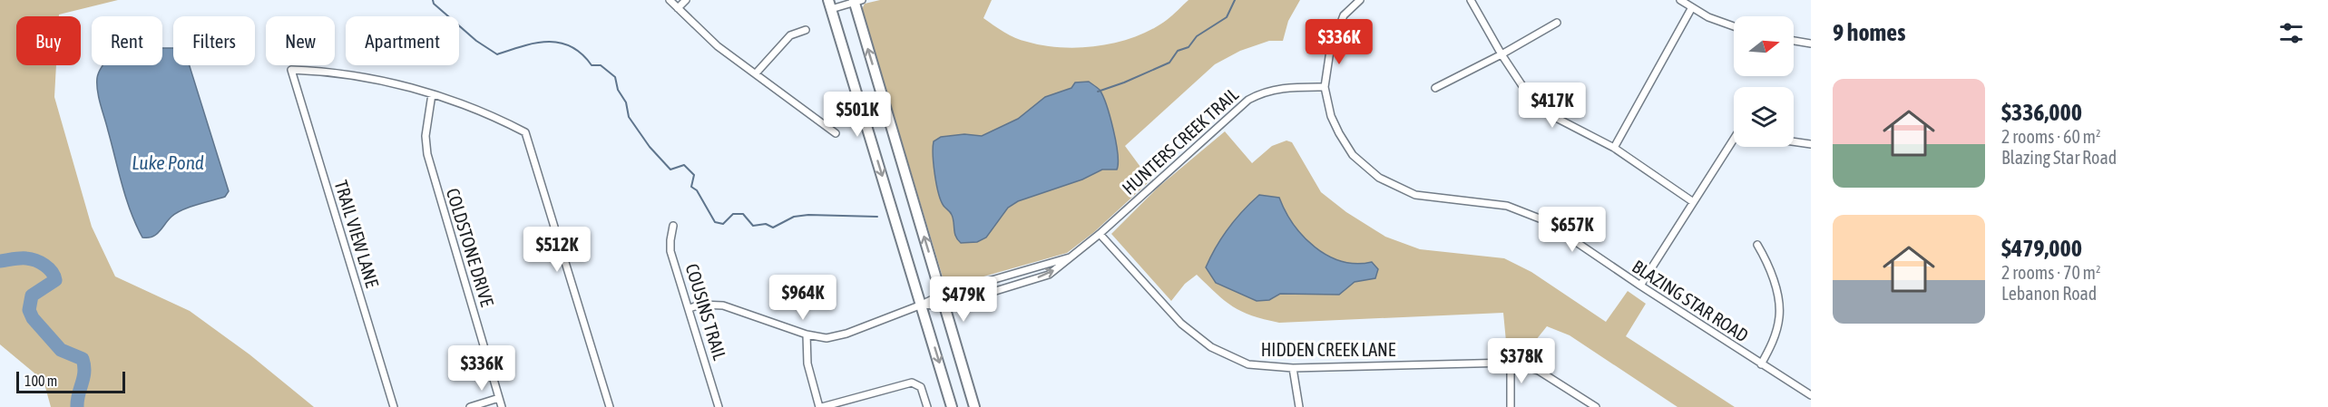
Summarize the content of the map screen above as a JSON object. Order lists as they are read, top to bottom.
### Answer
{
  "streets": {
    "street": [
      "HUNTERS CREEK TRAIL",
      "TRAIL VIEW LANE",
      "COLDSTONE DRIVE",
      "BLAZING STAR ROAD",
      "COUSINS TRAIL",
      "HIDDEN CREEK LANE"
    ]
  },
  "crossings": [
    ["HUNTERS CREEK TRAIL", "BLAZING STAR ROAD"],
    ["HUNTERS CREEK TRAIL", "COUSINS TRAIL"],
    ["HUNTERS CREEK TRAIL", "HIDDEN CREEK LANE"],
    ["TRAIL VIEW LANE", "COLDSTONE DRIVE"]
  ],
  "water": ["Luke Pond"],
  "scale_bar": "100 m",
  "north": "right",
  "page": {
    "heading": "9 homes",
    "chip": [
      "Buy",
      "Rent",
      "Filters",
      "New",
      "Apartment"
    ],
    "price": [
      "$336K",
      "$417K",
      "$501K",
      "$657K",
      "$512K",
      "$964K",
      "$479K",
      "$378K",
      "$336K"
    ],
    "list": [
      {
        "name": "$336,000",
        "note": "2 rooms · 60 m² · Blazing Star Road"
      },
      {
        "name": "$479,000",
        "note": "2 rooms · 70 m² · Lebanon Road"
      }
    ],
    "scale": "100 m"
  }
}
